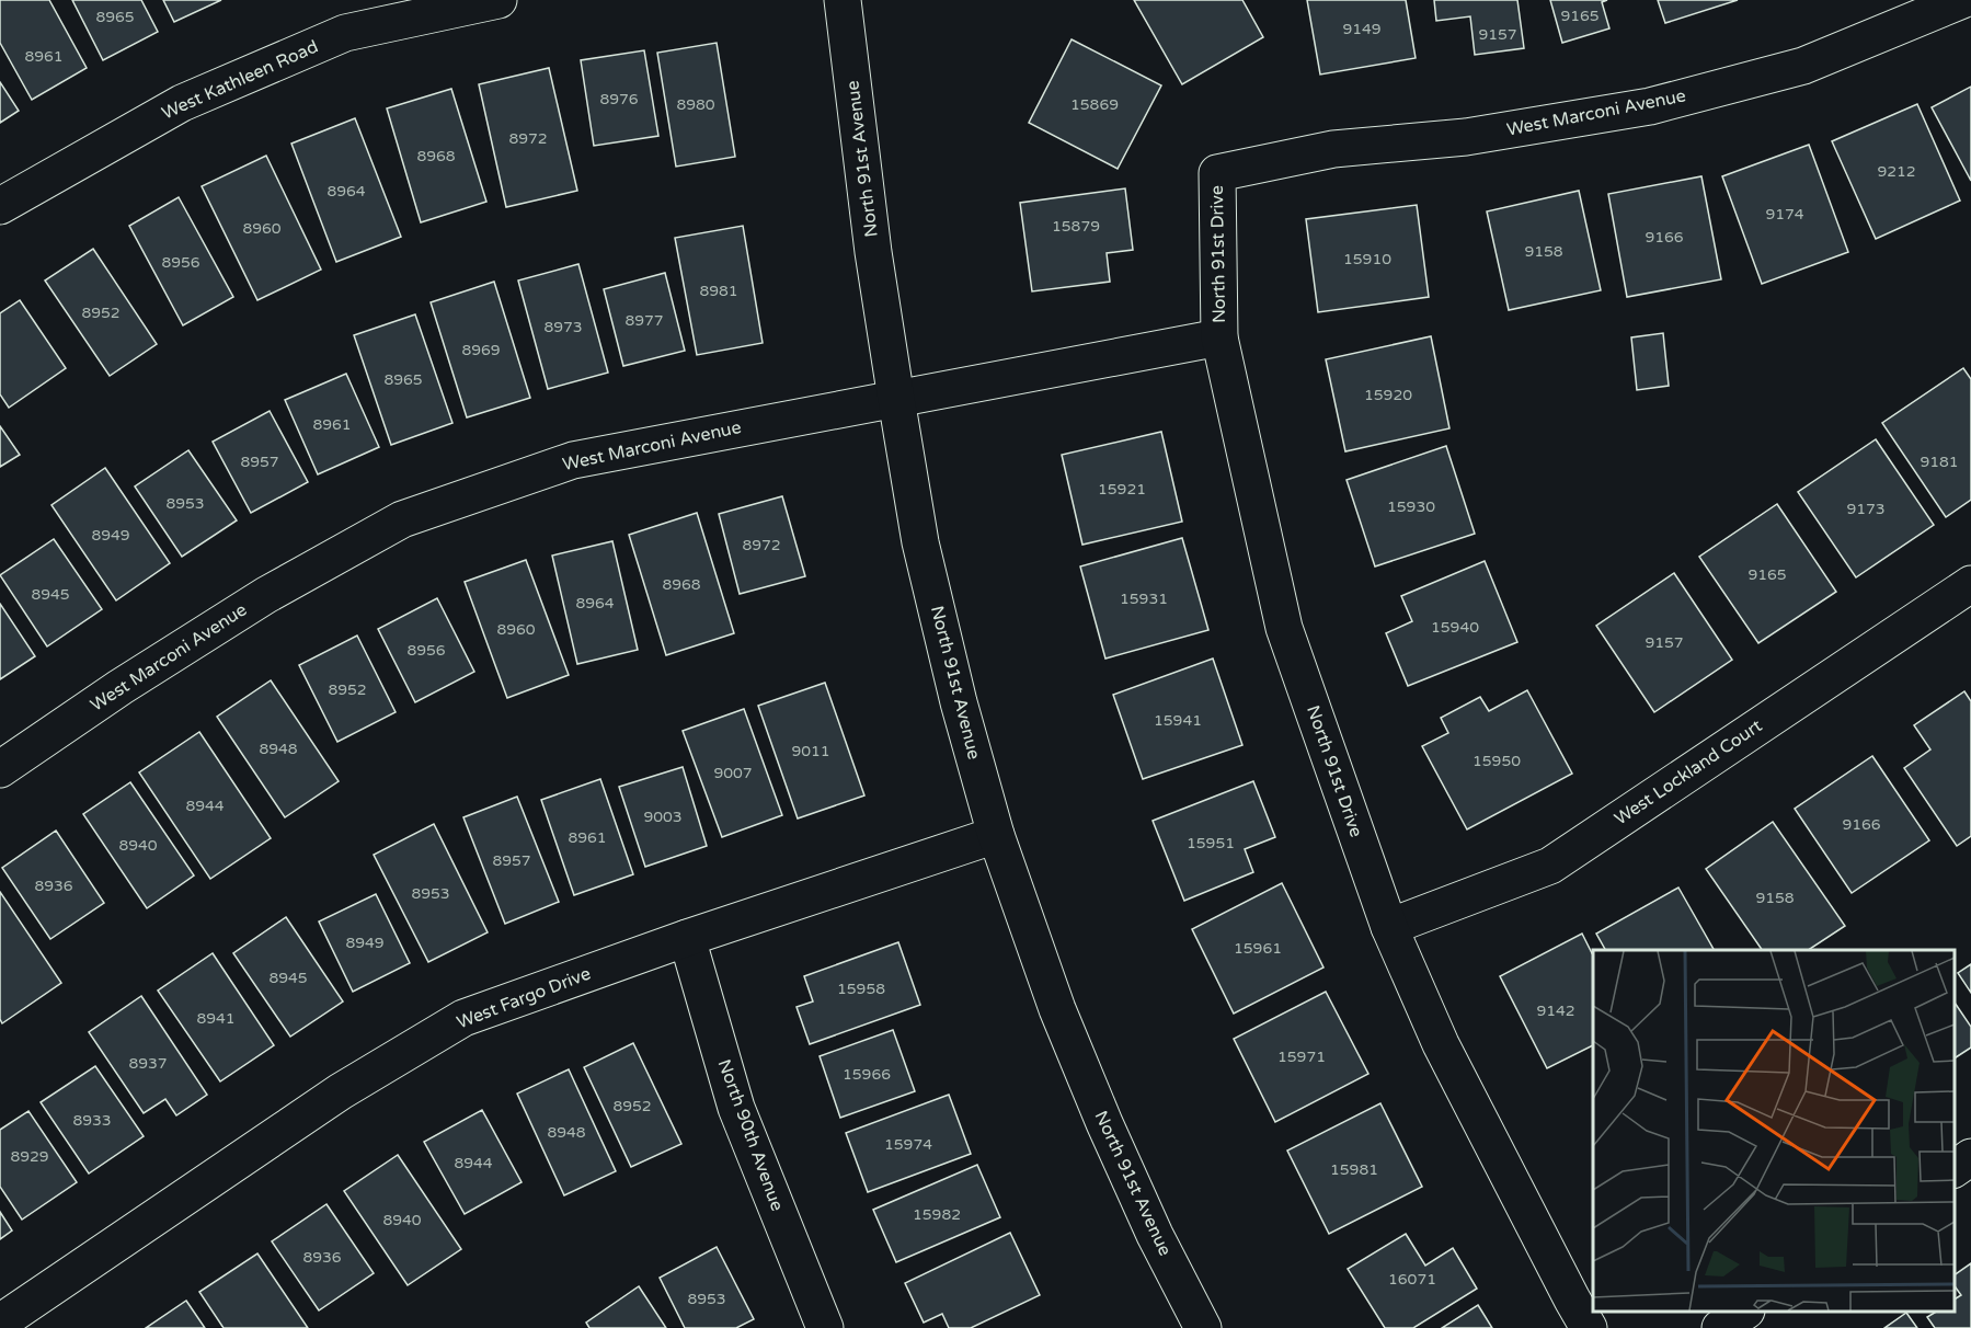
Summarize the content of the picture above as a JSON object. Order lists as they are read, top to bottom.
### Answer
{
  "streets": {
    "street": [
      "West Kathleen Road",
      "West Marconi Avenue",
      "North 91st Avenue",
      "North 91st Drive",
      "West Lockland Court",
      "West Fargo Drive",
      "North 90th Avenue"
    ]
  },
  "crossings": [
    ["West Marconi Avenue", "North 91st Avenue"],
    ["West Marconi Avenue", "North 91st Drive"],
    ["North 91st Avenue", "West Fargo Drive"],
    ["North 91st Drive", "West Lockland Court"],
    ["West Fargo Drive", "North 90th Avenue"]
  ],
  "house_numbers": [
    "9165",
    "8965",
    "9149",
    "9157",
    "8961",
    "8976",
    "8980",
    "15869",
    "8972",
    "8968",
    "9212",
    "8964",
    "9174",
    "15879",
    "8960",
    "9166",
    "9158",
    "15910",
    "8956",
    "8981",
    "8952",
    "8977",
    "8973",
    "8969",
    "8965",
    "15920",
    "8961",
    "8957",
    "9181",
    "15921",
    "8953",
    "15930",
    "9173",
    "8949",
    "8972",
    "9165",
    "8968",
    "8945",
    "15931",
    "8964",
    "15940",
    "8960",
    "9157",
    "8956",
    "8952",
    "15941",
    "8948",
    "9011",
    "15950",
    "9007",
    "8944",
    "9003",
    "9166",
    "8961",
    "15951",
    "8940",
    "8957",
    "8936",
    "8953",
    "9158",
    "8949",
    "15961",
    "8945",
    "15958",
    "9142",
    "8941",
    "15971",
    "8937",
    "15966",
    "8952",
    "8933",
    "8948",
    "15974",
    "8929",
    "8944",
    "15981",
    "15982",
    "8940",
    "8936",
    "16071",
    "8953"
  ]
}
